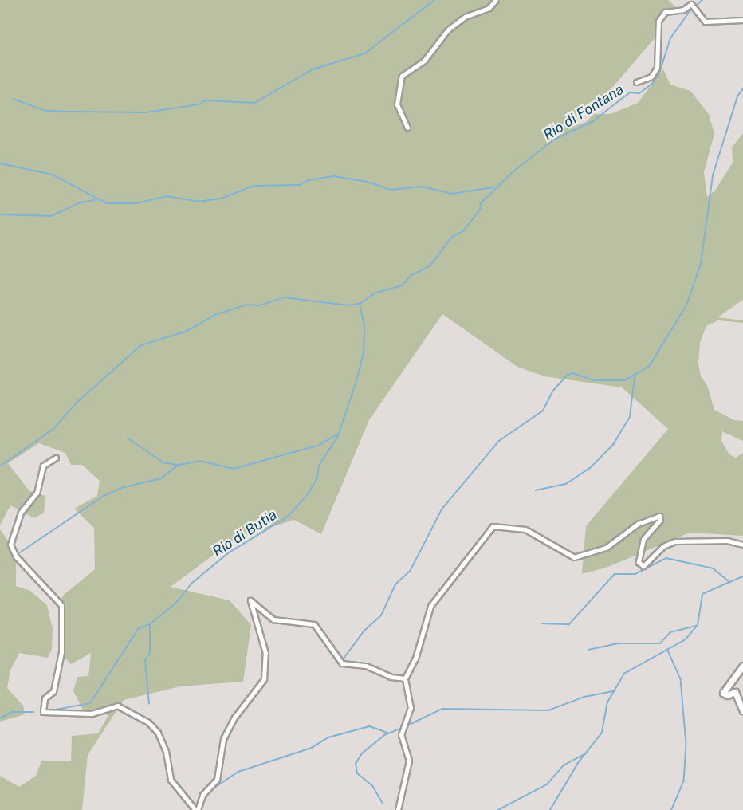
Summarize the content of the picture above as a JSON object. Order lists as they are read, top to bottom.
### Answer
{
  "water": ["Rio di Fontana", "Rio di Butia"]
}
